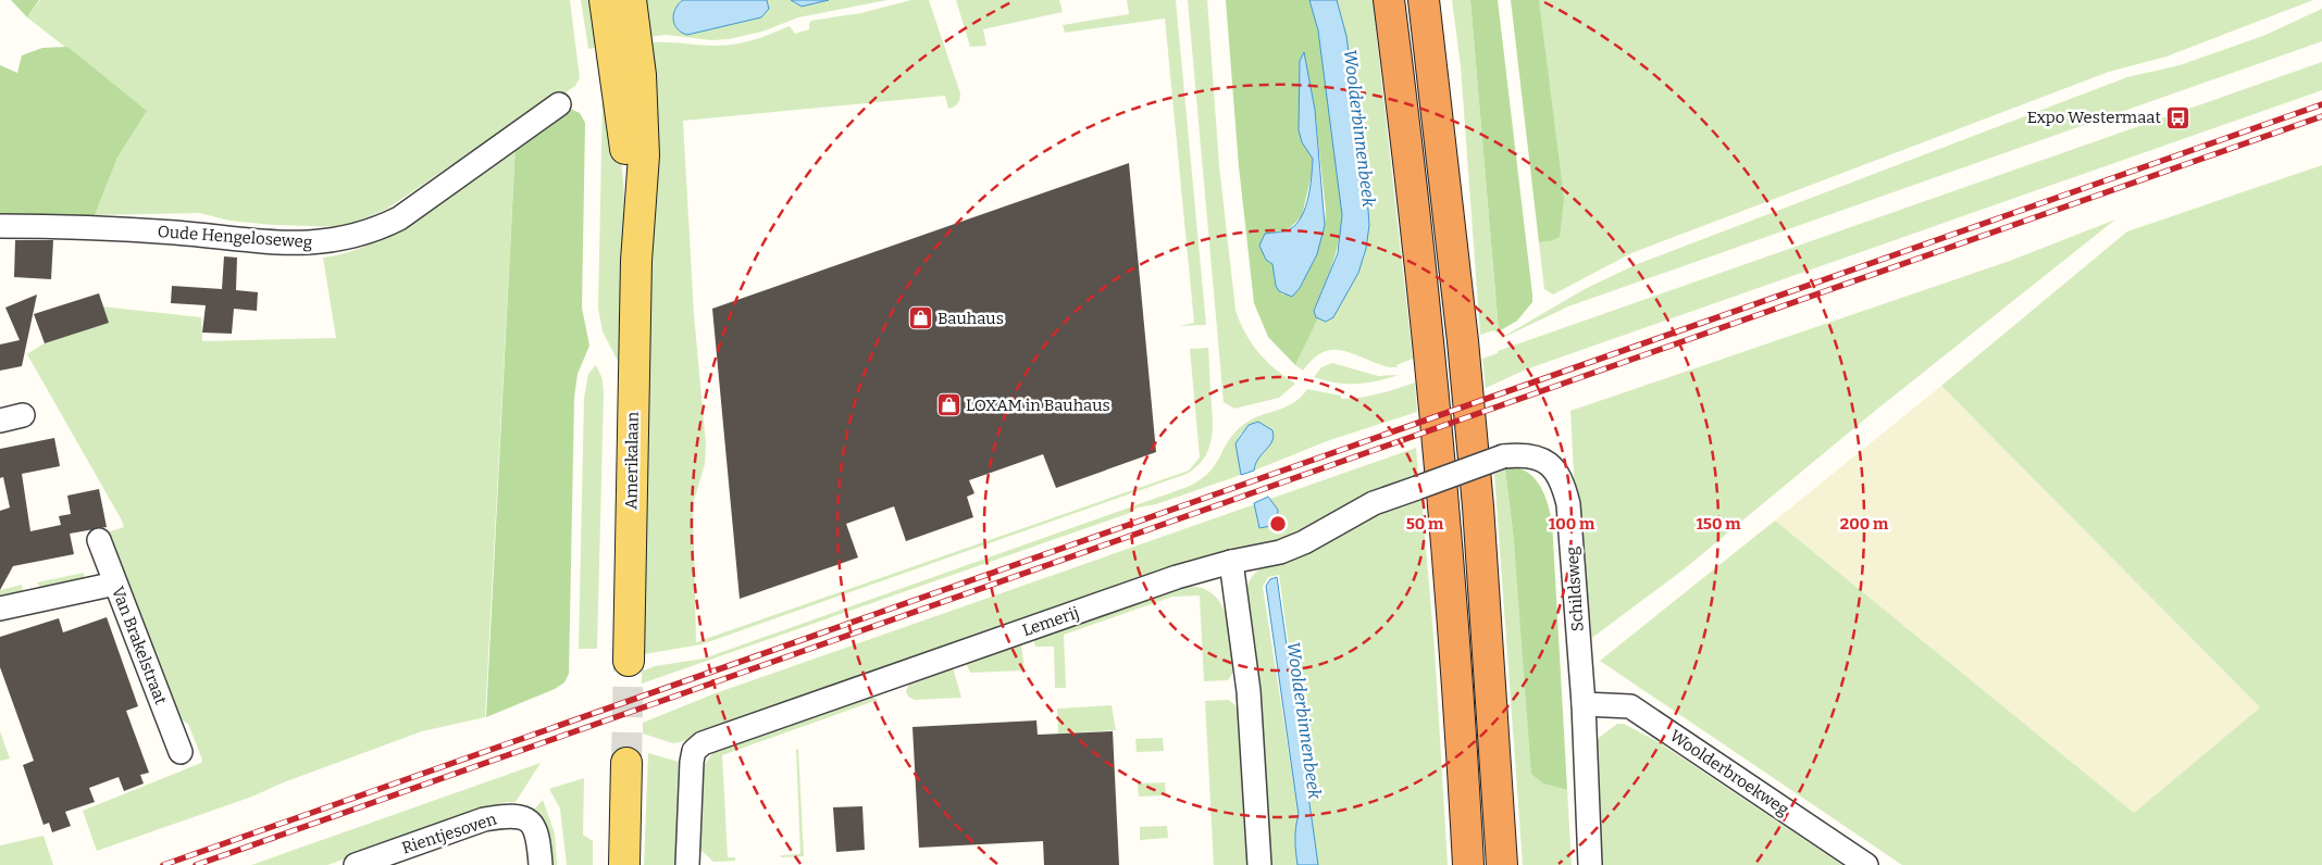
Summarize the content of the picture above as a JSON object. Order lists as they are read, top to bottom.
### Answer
{
  "streets": {
    "main road": ["Amerikalaan"],
    "street": [
      "Oude Hengeloseweg",
      "Schildsweg",
      "Lemerij",
      "Van Brakelstraat",
      "Woolderbroekweg",
      "Rientjesoven"
    ]
  },
  "crossings": [
    ["Schildsweg", "Lemerij"],
    ["Schildsweg", "Woolderbroekweg"]
  ],
  "water": ["Woolderbinnenbeek"],
  "places": {
    "bus stop": ["Expo Westermaat"],
    "shop": ["Bauhaus", "LOXAM in Bauhaus"]
  },
  "rings": [
    "50 m",
    "100 m",
    "150 m",
    "200 m"
  ]
}
